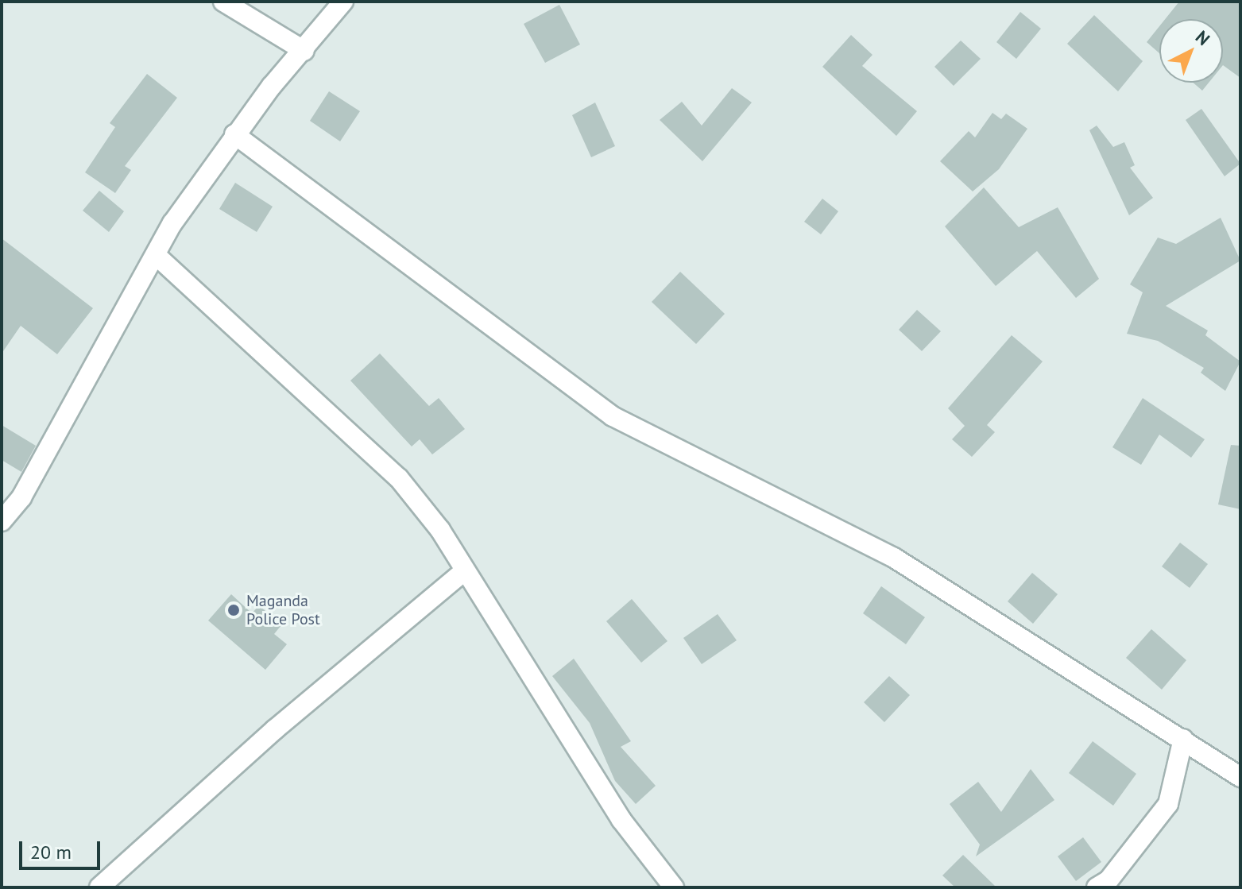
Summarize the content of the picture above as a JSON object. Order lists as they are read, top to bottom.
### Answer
{
  "places": ["Maganda Police Post"],
  "scale_bar": "20 m",
  "north": "top right"
}
